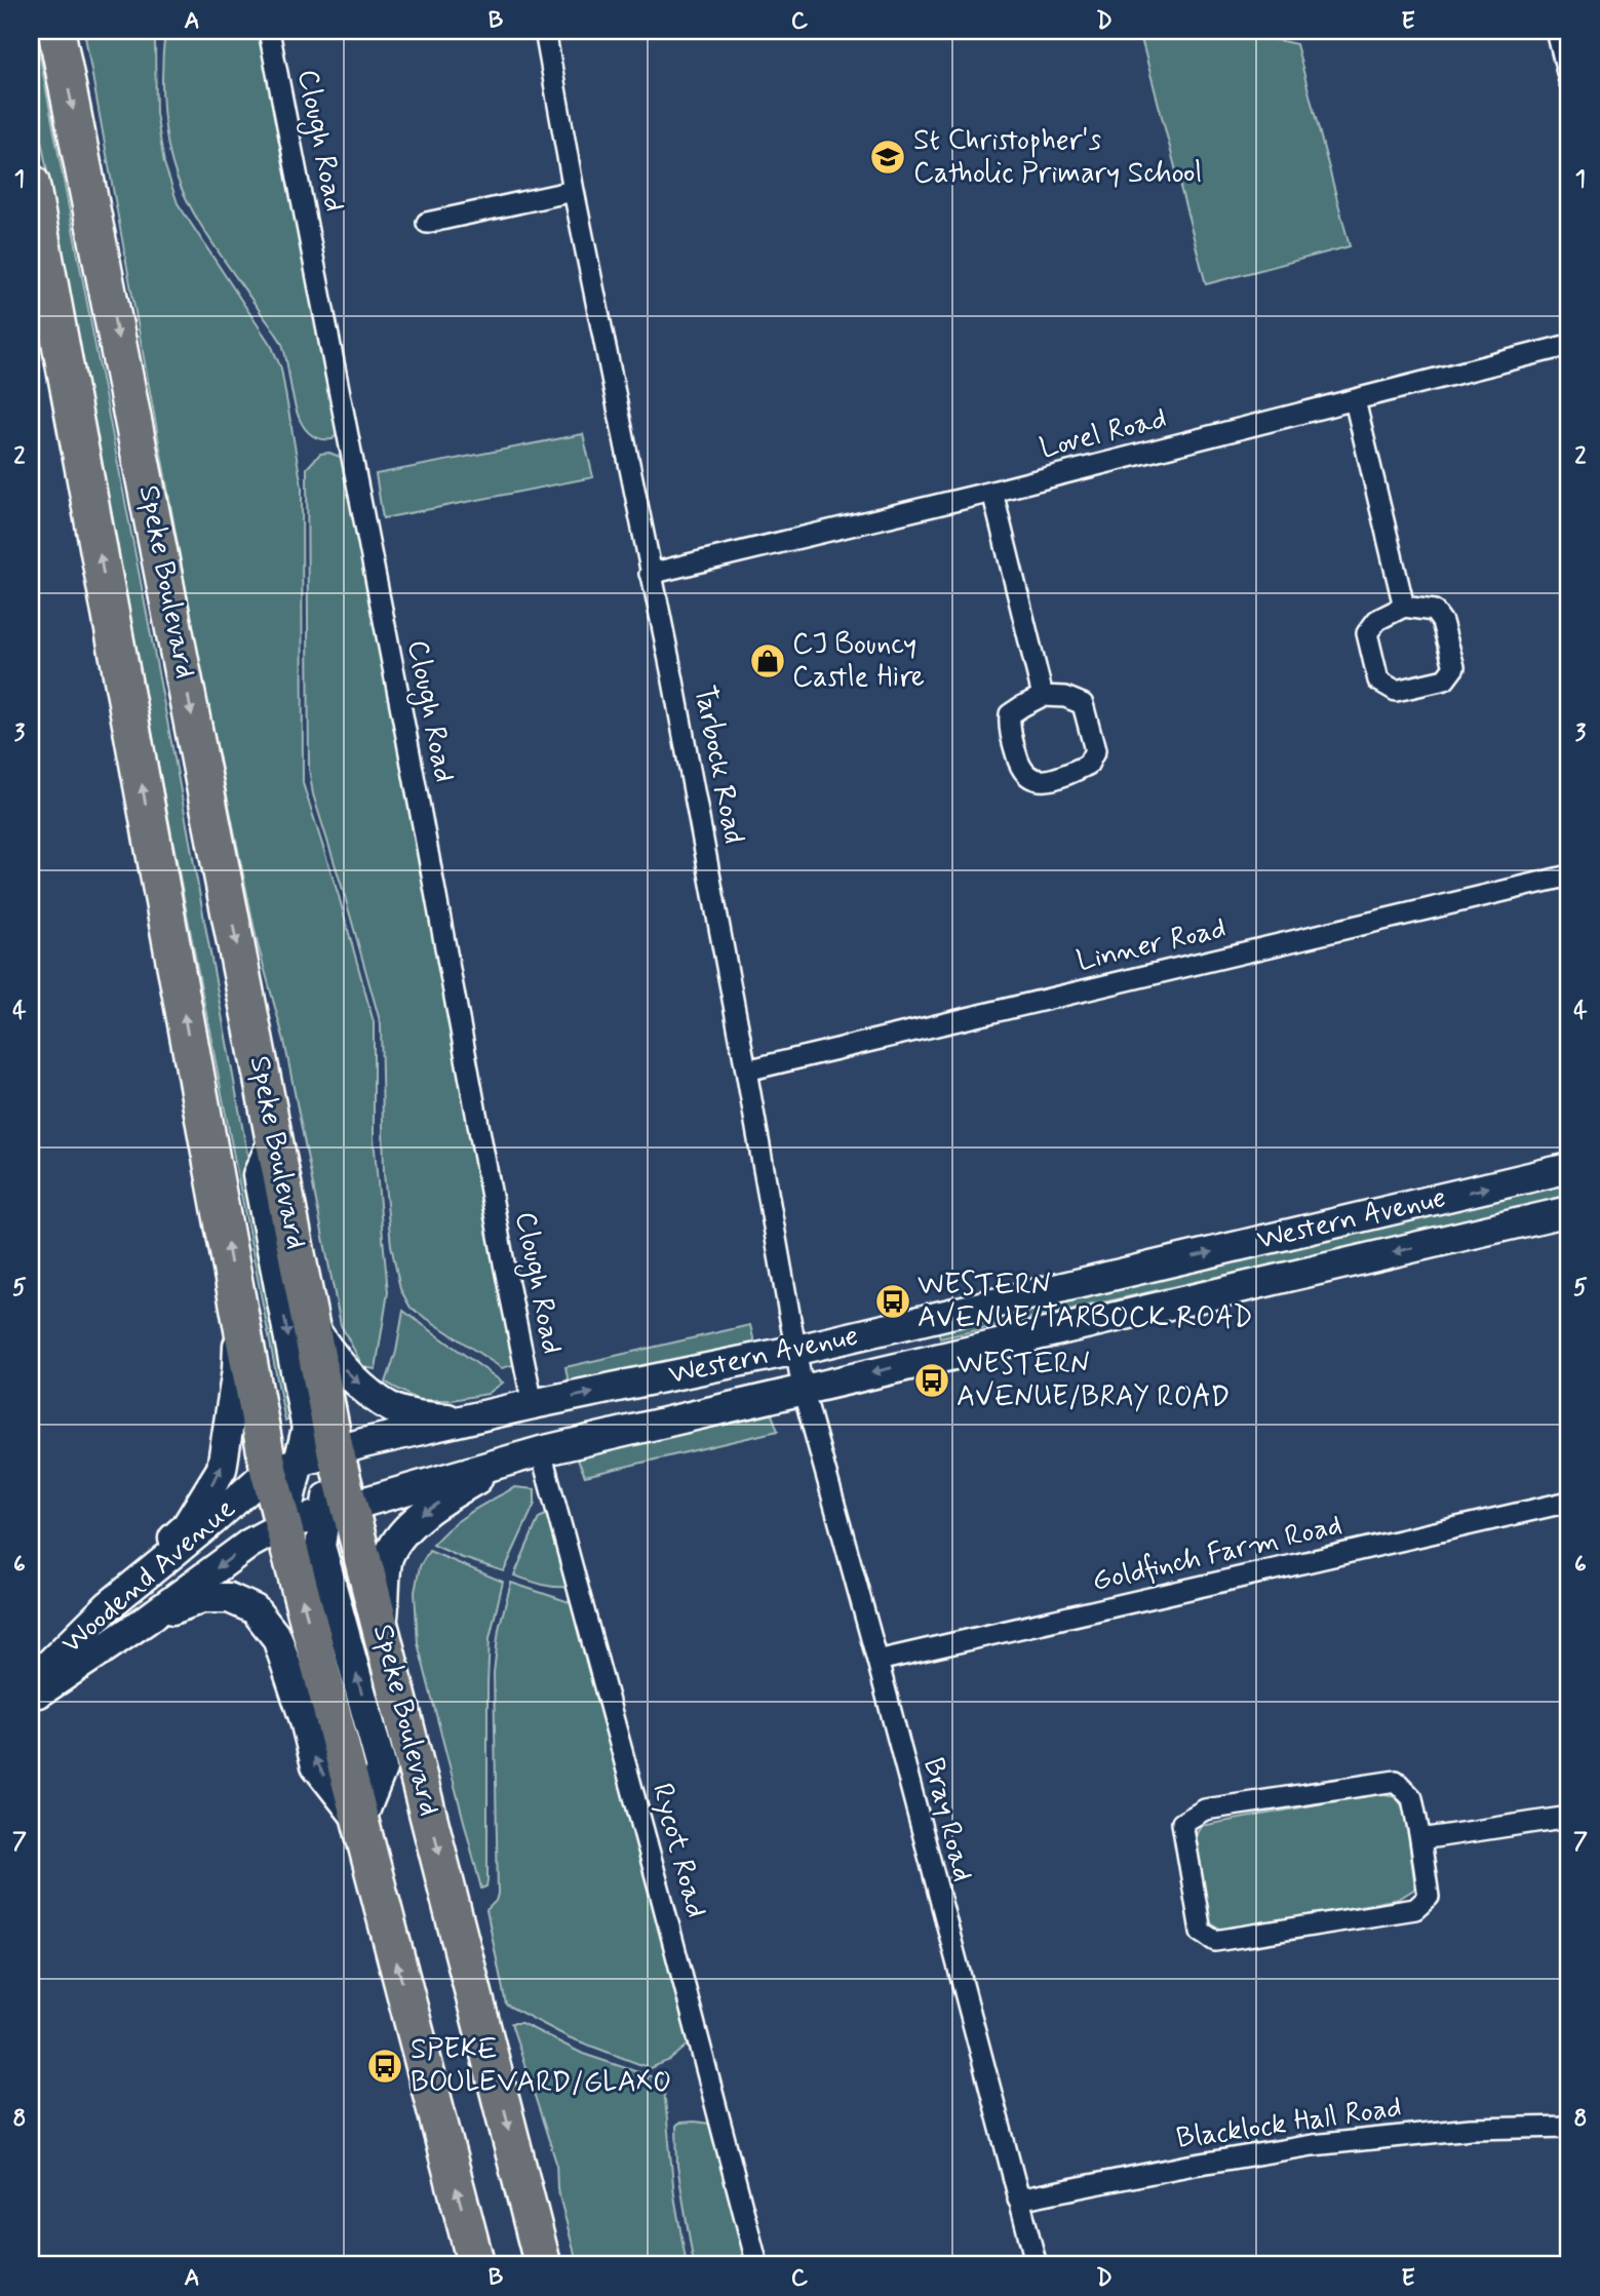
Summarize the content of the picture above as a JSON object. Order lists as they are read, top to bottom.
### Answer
{
  "streets": {
    "highway": ["Speke Boulevard"],
    "street": [
      "Clough Road",
      "Lovel Road",
      "Tarbock Road",
      "Linner Road",
      "Western Avenue",
      "Goldfinch Farm Road",
      "Woodend Avenue",
      "Bray Road",
      "Rycot Road",
      "Blacklock Hall Road"
    ]
  },
  "crossings": [
    ["Clough Road", "Western Avenue"],
    ["Lovel Road", "Tarbock Road"],
    ["Speke Boulevard", "Western Avenue"],
    ["Speke Boulevard", "Woodend Avenue"],
    ["Tarbock Road", "Linner Road"],
    ["Tarbock Road", "Western Avenue"],
    ["Tarbock Road", "Bray Road"],
    ["Western Avenue", "Woodend Avenue"],
    ["Western Avenue", "Bray Road"],
    ["Western Avenue", "Rycot Road"],
    ["Goldfinch Farm Road", "Bray Road"],
    ["Bray Road", "Blacklock Hall Road"]
  ],
  "places": {
    "school or university": ["St Christopher's Catholic Primary School"],
    "shop": ["CJ Bouncy Castle Hire"],
    "bus stop": ["WESTERN AVENUE/TARBOCK ROAD", "WESTERN AVENUE/BRAY ROAD", "SPEKE BOULEVARD/GLAXO"]
  },
  "grid": {
    "columns": [
      "A",
      "B",
      "C",
      "D",
      "E"
    ],
    "rows": [
      "1",
      "2",
      "3",
      "4",
      "5",
      "6",
      "7",
      "8"
    ]
  }
}
